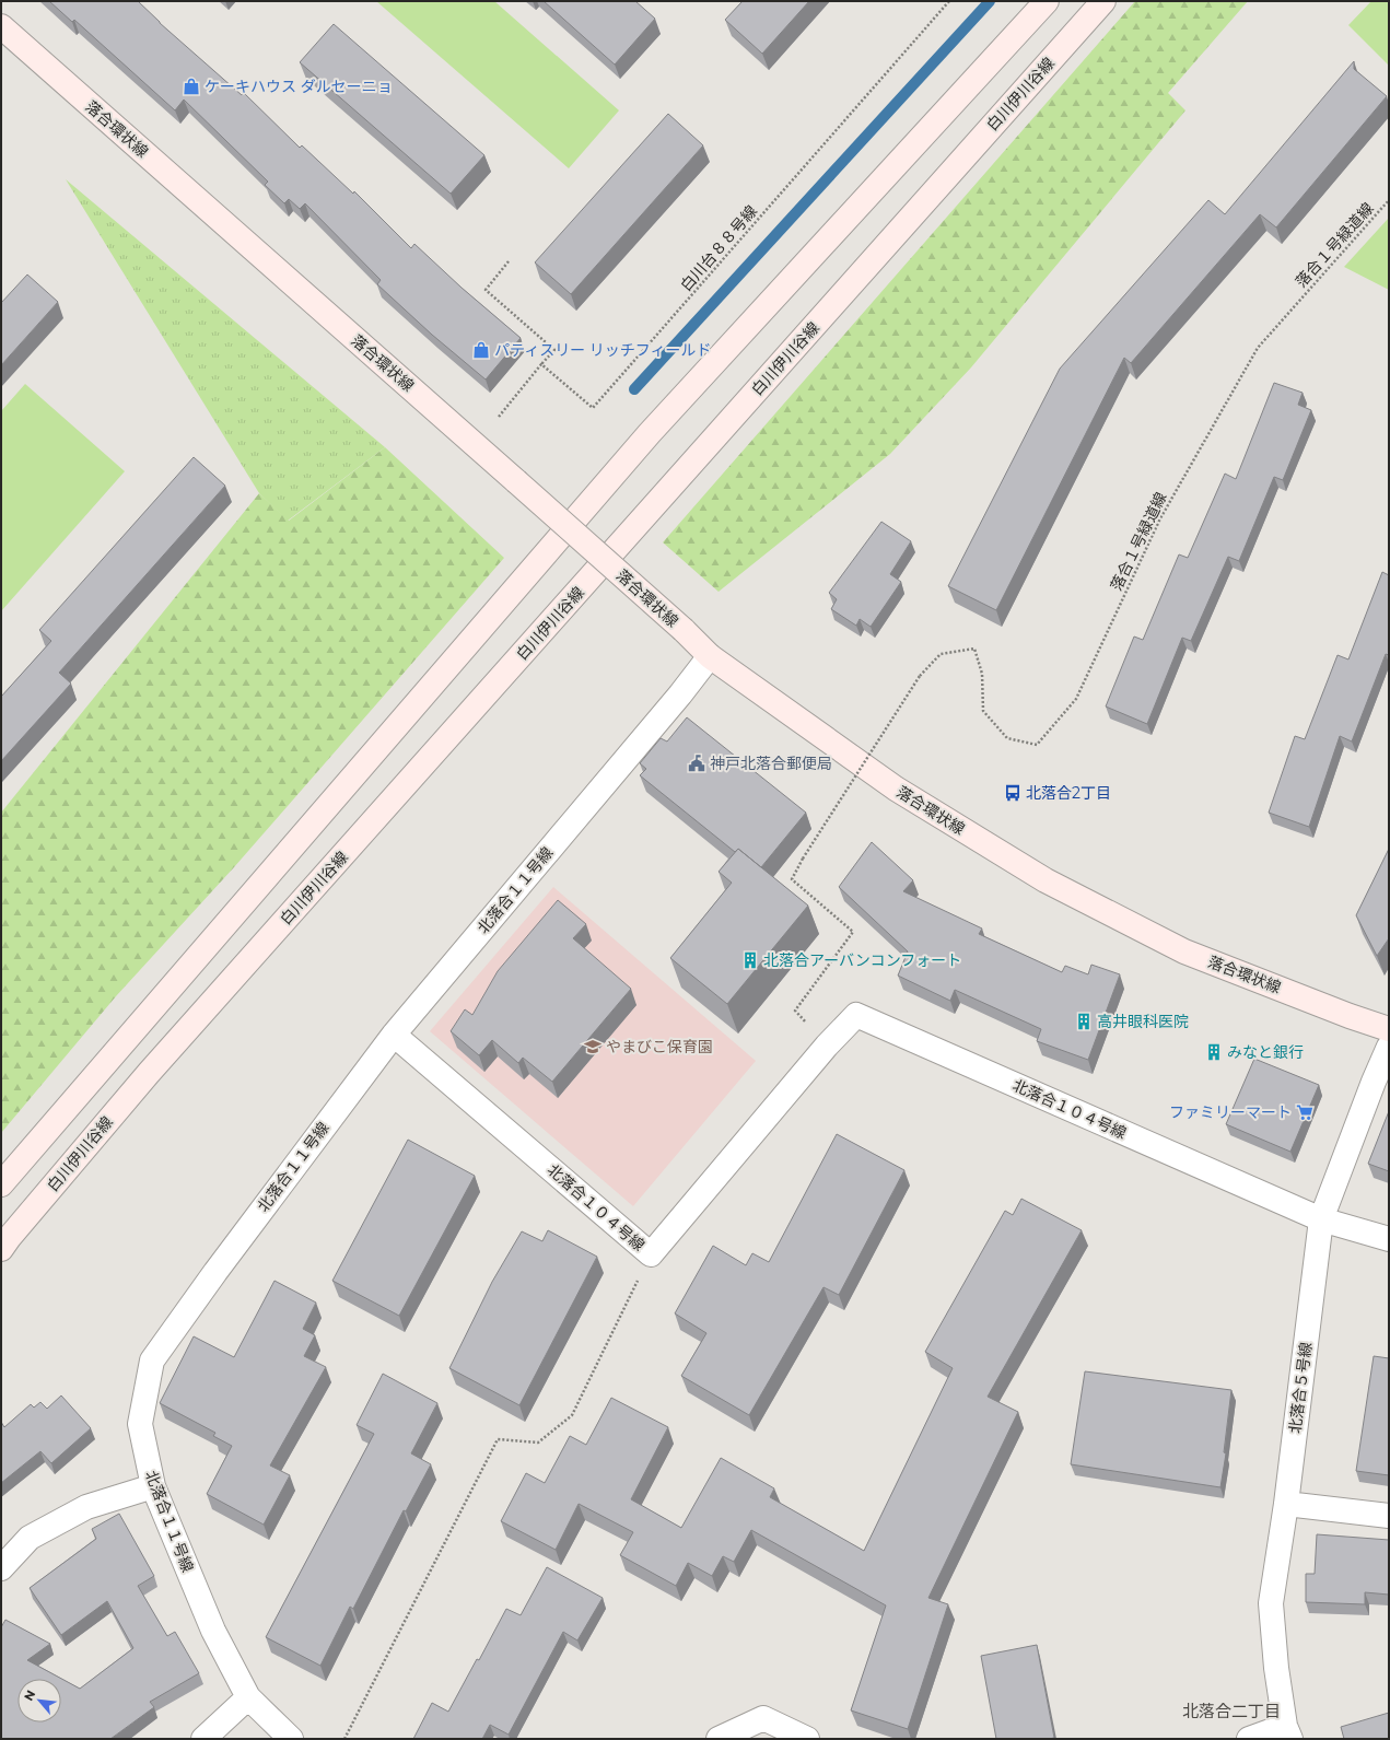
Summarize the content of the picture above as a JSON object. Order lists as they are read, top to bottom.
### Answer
{
  "streets": {
    "street": [
      "白川伊川谷線",
      "落合環状線",
      "北落合１１号線",
      "北落合１０４号線",
      "北落合５号線"
    ],
    "path": ["落合１号緑道線", "白川台８８号線"]
  },
  "crossings": [
    ["落合環状線", "北落合１１号線"],
    ["落合１号緑道線", "北落合１０４号線"],
    ["北落合１１号線", "北落合１０４号線"],
    ["北落合１０４号線", "北落合５号線"]
  ],
  "districts": ["北落合二丁目"],
  "places": {
    "shop": ["ケーキハウス ダルセーニョ", "パティスリー リッチフィールド"],
    "public building": ["神戸北落合郵便局"],
    "bus stop": ["北落合2丁目"],
    "building": ["北落合アーバンコンフォート", "高井眼科医院", "みなと銀行"],
    "school or university": ["やまびこ保育園"],
    "supermarket": ["ファミリーマート"]
  },
  "north": "top left"
}
